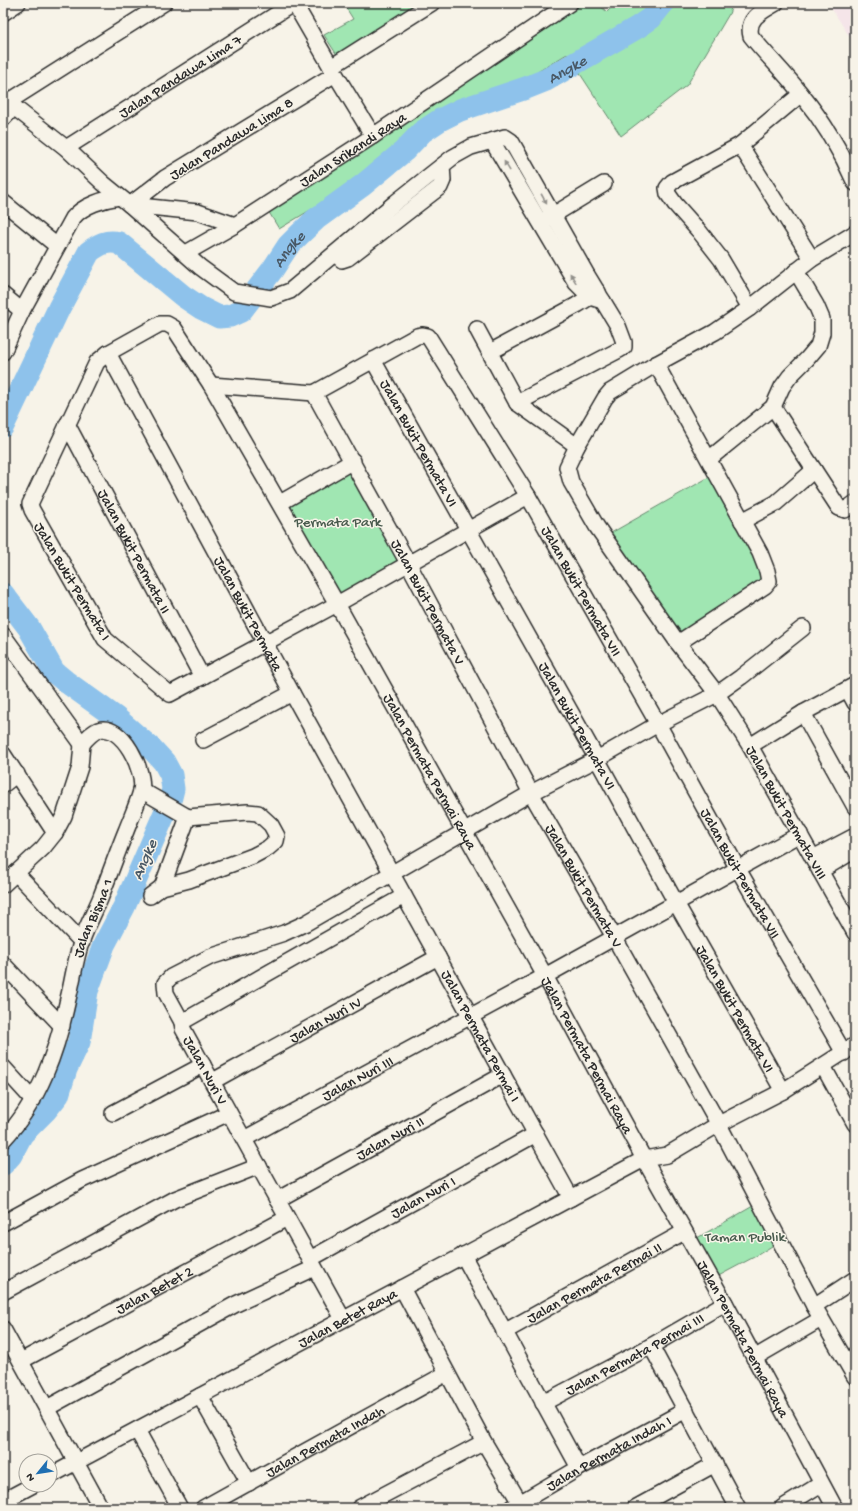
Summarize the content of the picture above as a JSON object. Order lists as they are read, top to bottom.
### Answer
{
  "streets": {
    "street": [
      "Jalan Pandawa Lima 7",
      "Jalan Pandawa Lima 8",
      "Jalan Srikandi Raya",
      "Jalan Bukit Permata VI",
      "Jalan Bukit Permata II",
      "Jalan Bukit Permata I",
      "Jalan Bukit Permata VII",
      "Jalan Bukit Permata V",
      "Jalan Bukit Permata",
      "Jalan Permata Permai Raya",
      "Jalan Bukit Permata VIII",
      "Jalan Bisma 1",
      "Jalan Nuri IV",
      "Jalan Permata Permai I",
      "Jalan Nuri V",
      "Jalan Nuri III",
      "Jalan Nuri II",
      "Jalan Nuri I",
      "Jalan Permata Permai II",
      "Jalan Betet 2",
      "Jalan Betet Raya",
      "Jalan Permata Permai III",
      "Jalan Permata Indah",
      "Jalan Permata Indah I"
    ]
  },
  "crossings": [
    ["Jalan Bukit Permata VI", "Jalan Bukit Permata I"],
    ["Jalan Bukit Permata VI", "Jalan Bukit Permata VII"],
    ["Jalan Bukit Permata VI", "Jalan Nuri III"],
    ["Jalan Bukit Permata VI", "Jalan Betet Raya"],
    ["Jalan Bukit Permata II", "Jalan Bukit Permata I"],
    ["Jalan Bukit Permata I", "Jalan Bukit Permata VII"],
    ["Jalan Bukit Permata I", "Jalan Bukit Permata V"],
    ["Jalan Bukit Permata I", "Jalan Bukit Permata"],
    ["Jalan Bukit Permata I", "Jalan Permata Permai Raya"],
    ["Jalan Bukit Permata VII", "Jalan Bukit Permata V"],
    ["Jalan Bukit Permata VII", "Jalan Nuri III"],
    ["Jalan Bukit Permata VII", "Jalan Betet Raya"],
    ["Jalan Bukit Permata V", "Jalan Nuri III"],
    ["Jalan Bukit Permata V", "Jalan Betet Raya"],
    ["Jalan Bukit Permata", "Jalan Permata Permai I"],
    ["Jalan Permata Permai Raya", "Jalan Nuri III"],
    ["Jalan Permata Permai Raya", "Jalan Permata Permai II"],
    ["Jalan Permata Permai Raya", "Jalan Betet Raya"],
    ["Jalan Permata Permai Raya", "Jalan Permata Permai III"],
    ["Jalan Bukit Permata VIII", "Jalan Nuri III"],
    ["Jalan Nuri IV", "Jalan Permata Permai I"],
    ["Jalan Nuri IV", "Jalan Nuri V"],
    ["Jalan Permata Permai I", "Jalan Nuri V"],
    ["Jalan Permata Permai I", "Jalan Nuri III"],
    ["Jalan Permata Permai I", "Jalan Nuri II"],
    ["Jalan Permata Permai I", "Jalan Nuri I"],
    ["Jalan Permata Permai I", "Jalan Betet Raya"],
    ["Jalan Nuri V", "Jalan Nuri III"],
    ["Jalan Nuri V", "Jalan Nuri II"],
    ["Jalan Nuri V", "Jalan Nuri I"],
    ["Jalan Nuri V", "Jalan Betet 2"],
    ["Jalan Nuri V", "Jalan Betet Raya"]
  ],
  "water": ["Angke"],
  "parks": ["Permata Park", "Taman Publik"],
  "north": "bottom left"
}
